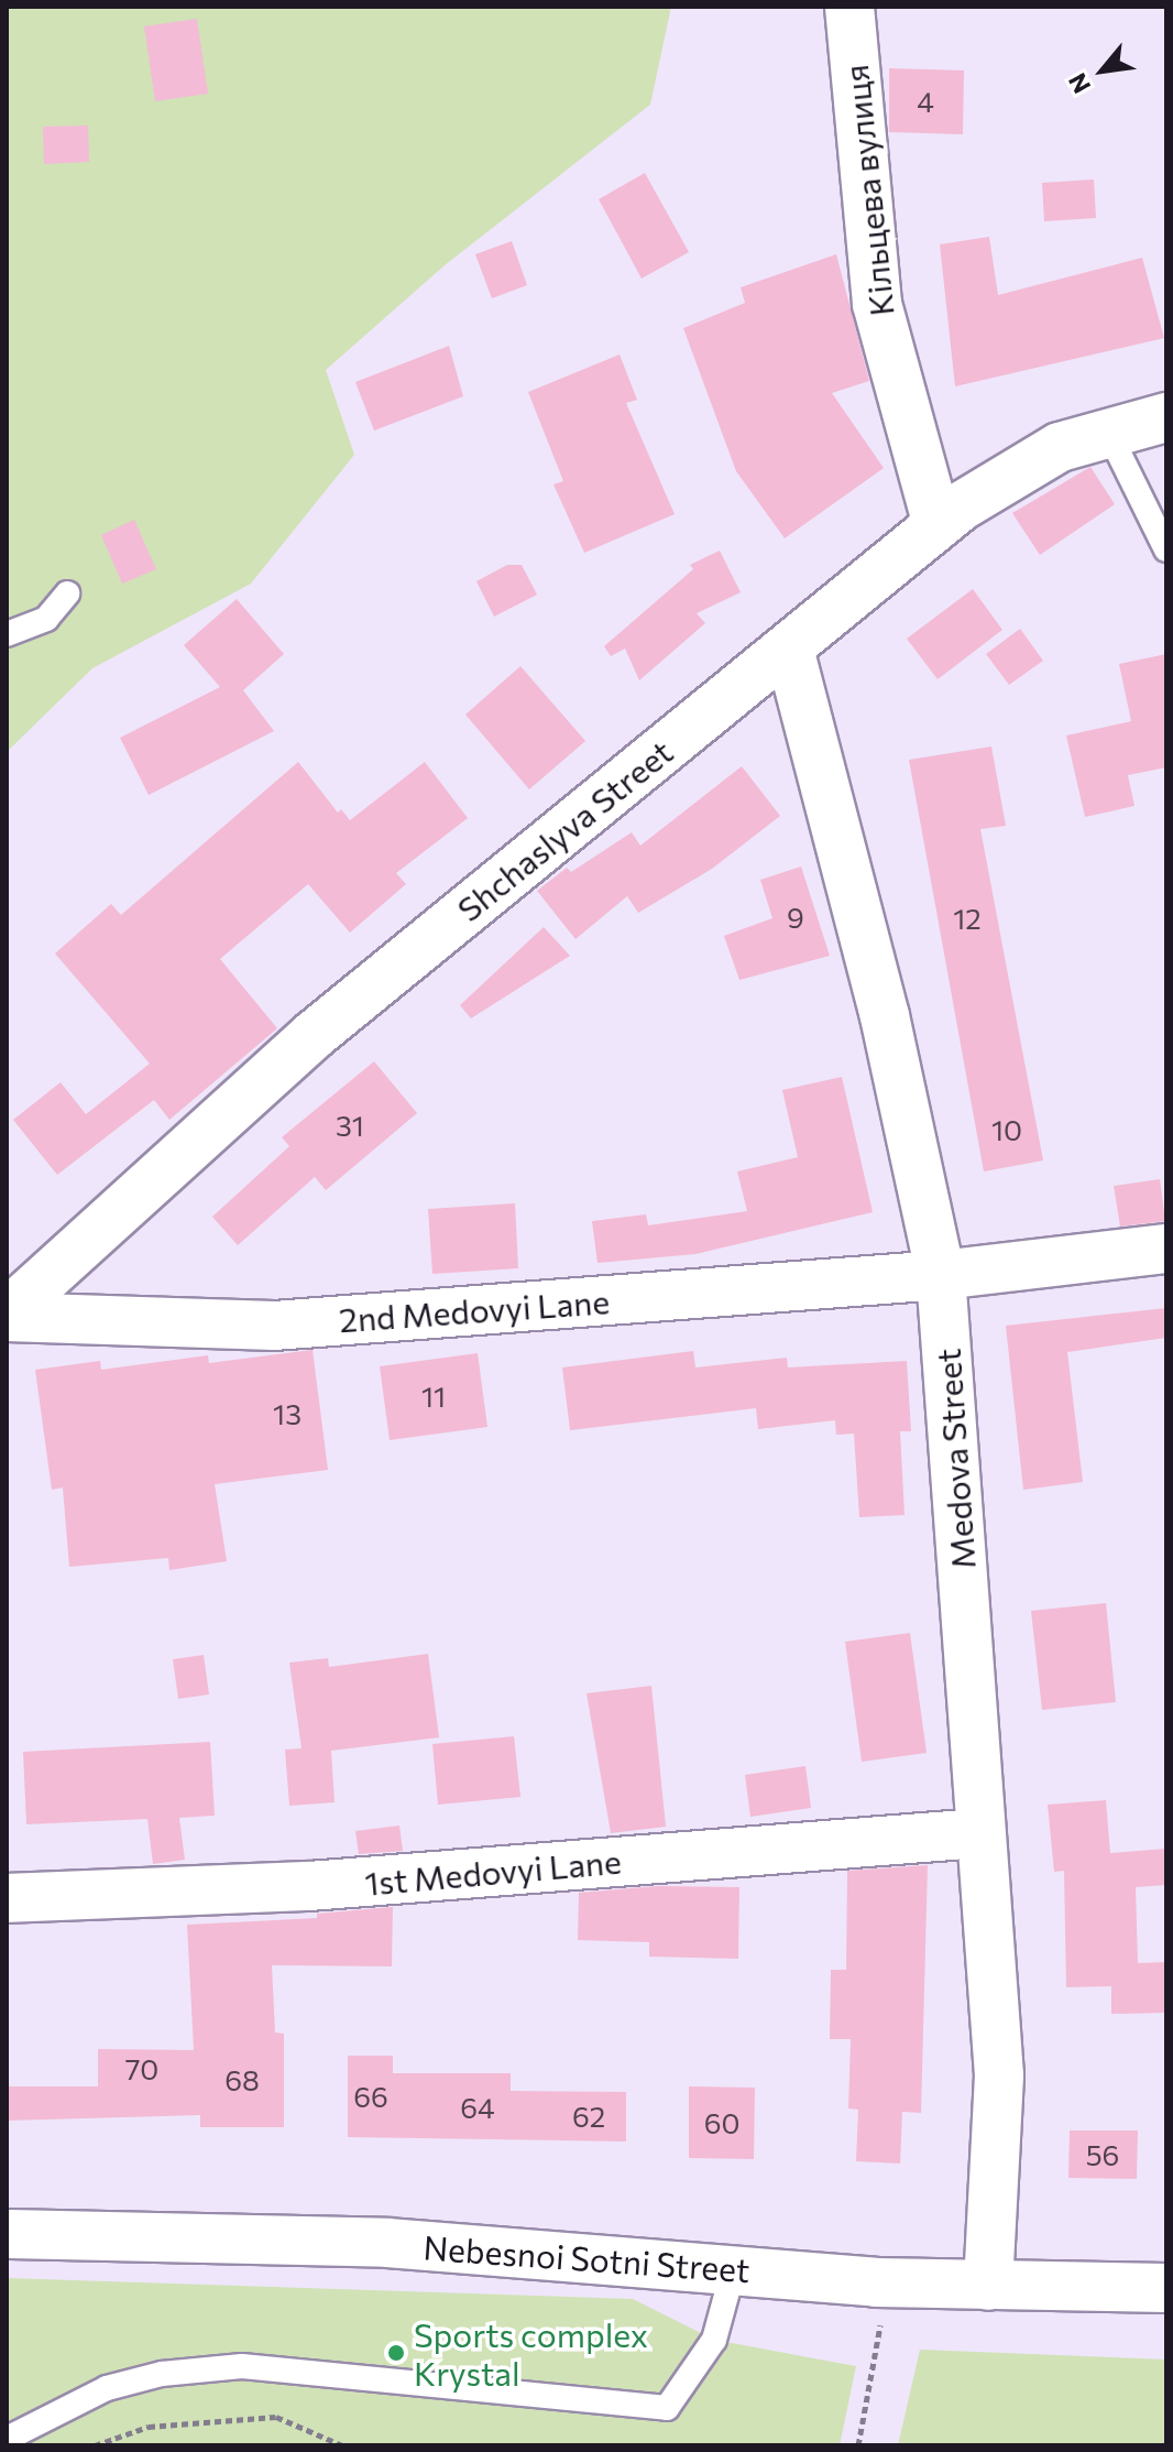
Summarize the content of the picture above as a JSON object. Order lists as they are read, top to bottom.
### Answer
{
  "streets": {
    "street": [
      "Кільцева вулиця",
      "Shchaslyva Street",
      "2nd Medovyi Lane",
      "Medova Street",
      "1st Medovyi Lane",
      "Nebesnoi Sotni Street"
    ]
  },
  "crossings": [
    ["Кільцева вулиця", "Shchaslyva Street"],
    ["Shchaslyva Street", "2nd Medovyi Lane"],
    ["Shchaslyva Street", "Medova Street"],
    ["2nd Medovyi Lane", "Medova Street"],
    ["Medova Street", "1st Medovyi Lane"],
    ["Medova Street", "Nebesnoi Sotni Street"]
  ],
  "places": ["Sports complex Krystal"],
  "house_numbers": [
    "4",
    "9",
    "12",
    "31",
    "10",
    "11",
    "13",
    "70",
    "68",
    "66",
    "64",
    "62",
    "60",
    "56"
  ],
  "north": "bottom left"
}
